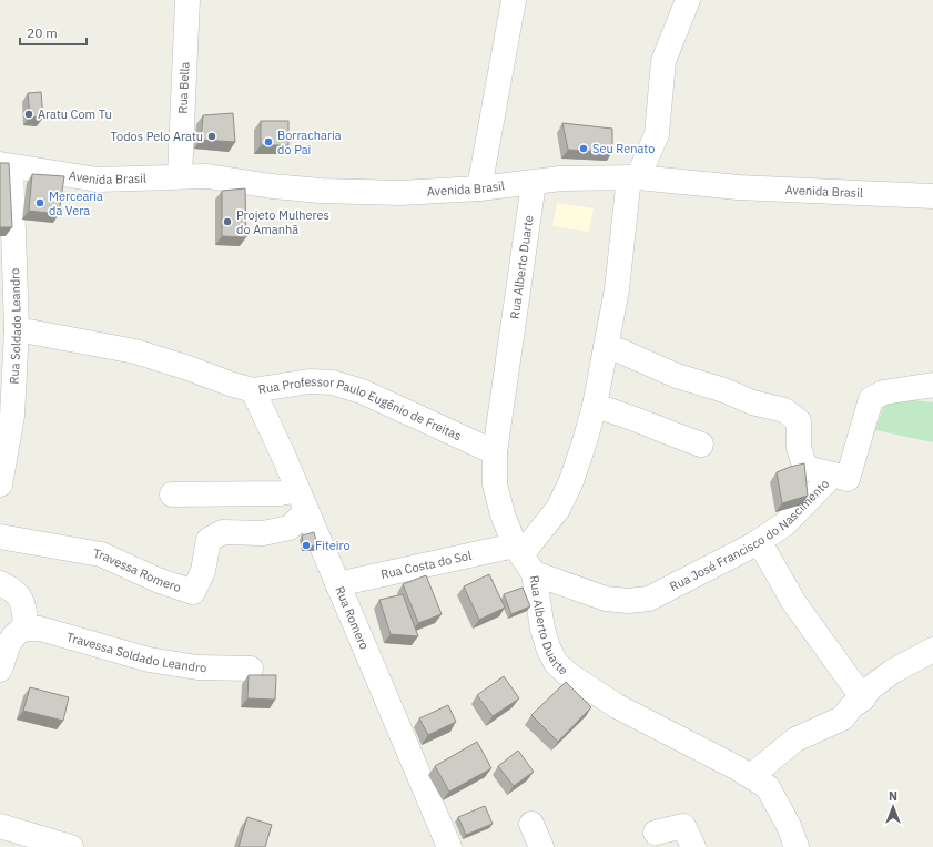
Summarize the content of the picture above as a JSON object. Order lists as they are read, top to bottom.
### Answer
{
  "streets": {
    "street": [
      "Rua Bella",
      "Avenida Brasil",
      "Rua Alberto Duarte",
      "Rua Soldado Leandro",
      "Rua Professor Paulo Eugênio de Freitas",
      "Rua José Francisco do Nascimento",
      "Rua Costa do Sol",
      "Travessa Romero",
      "Rua Romero",
      "Travessa Soldado Leandro"
    ]
  },
  "crossings": [
    ["Rua Bella", "Avenida Brasil"],
    ["Avenida Brasil", "Rua Alberto Duarte"],
    ["Avenida Brasil", "Rua Soldado Leandro"],
    ["Rua Alberto Duarte", "Rua Professor Paulo Eugênio de Freitas"],
    ["Rua Alberto Duarte", "Rua José Francisco do Nascimento"],
    ["Rua Alberto Duarte", "Rua Costa do Sol"],
    ["Rua Soldado Leandro", "Rua Professor Paulo Eugênio de Freitas"],
    ["Rua Professor Paulo Eugênio de Freitas", "Rua Romero"],
    ["Rua José Francisco do Nascimento", "Rua Costa do Sol"],
    ["Rua Costa do Sol", "Rua Romero"],
    ["Travessa Romero", "Rua Romero"]
  ],
  "places": [
    "Aratu Com Tu",
    "Todos Pelo Aratu",
    "Borracharia do Pai",
    "Seu Renato",
    "Mercearia da Vera",
    "Projeto Mulheres do Amanhã",
    "Fiteiro"
  ],
  "scale_bar": "20 m",
  "north": "top"
}
